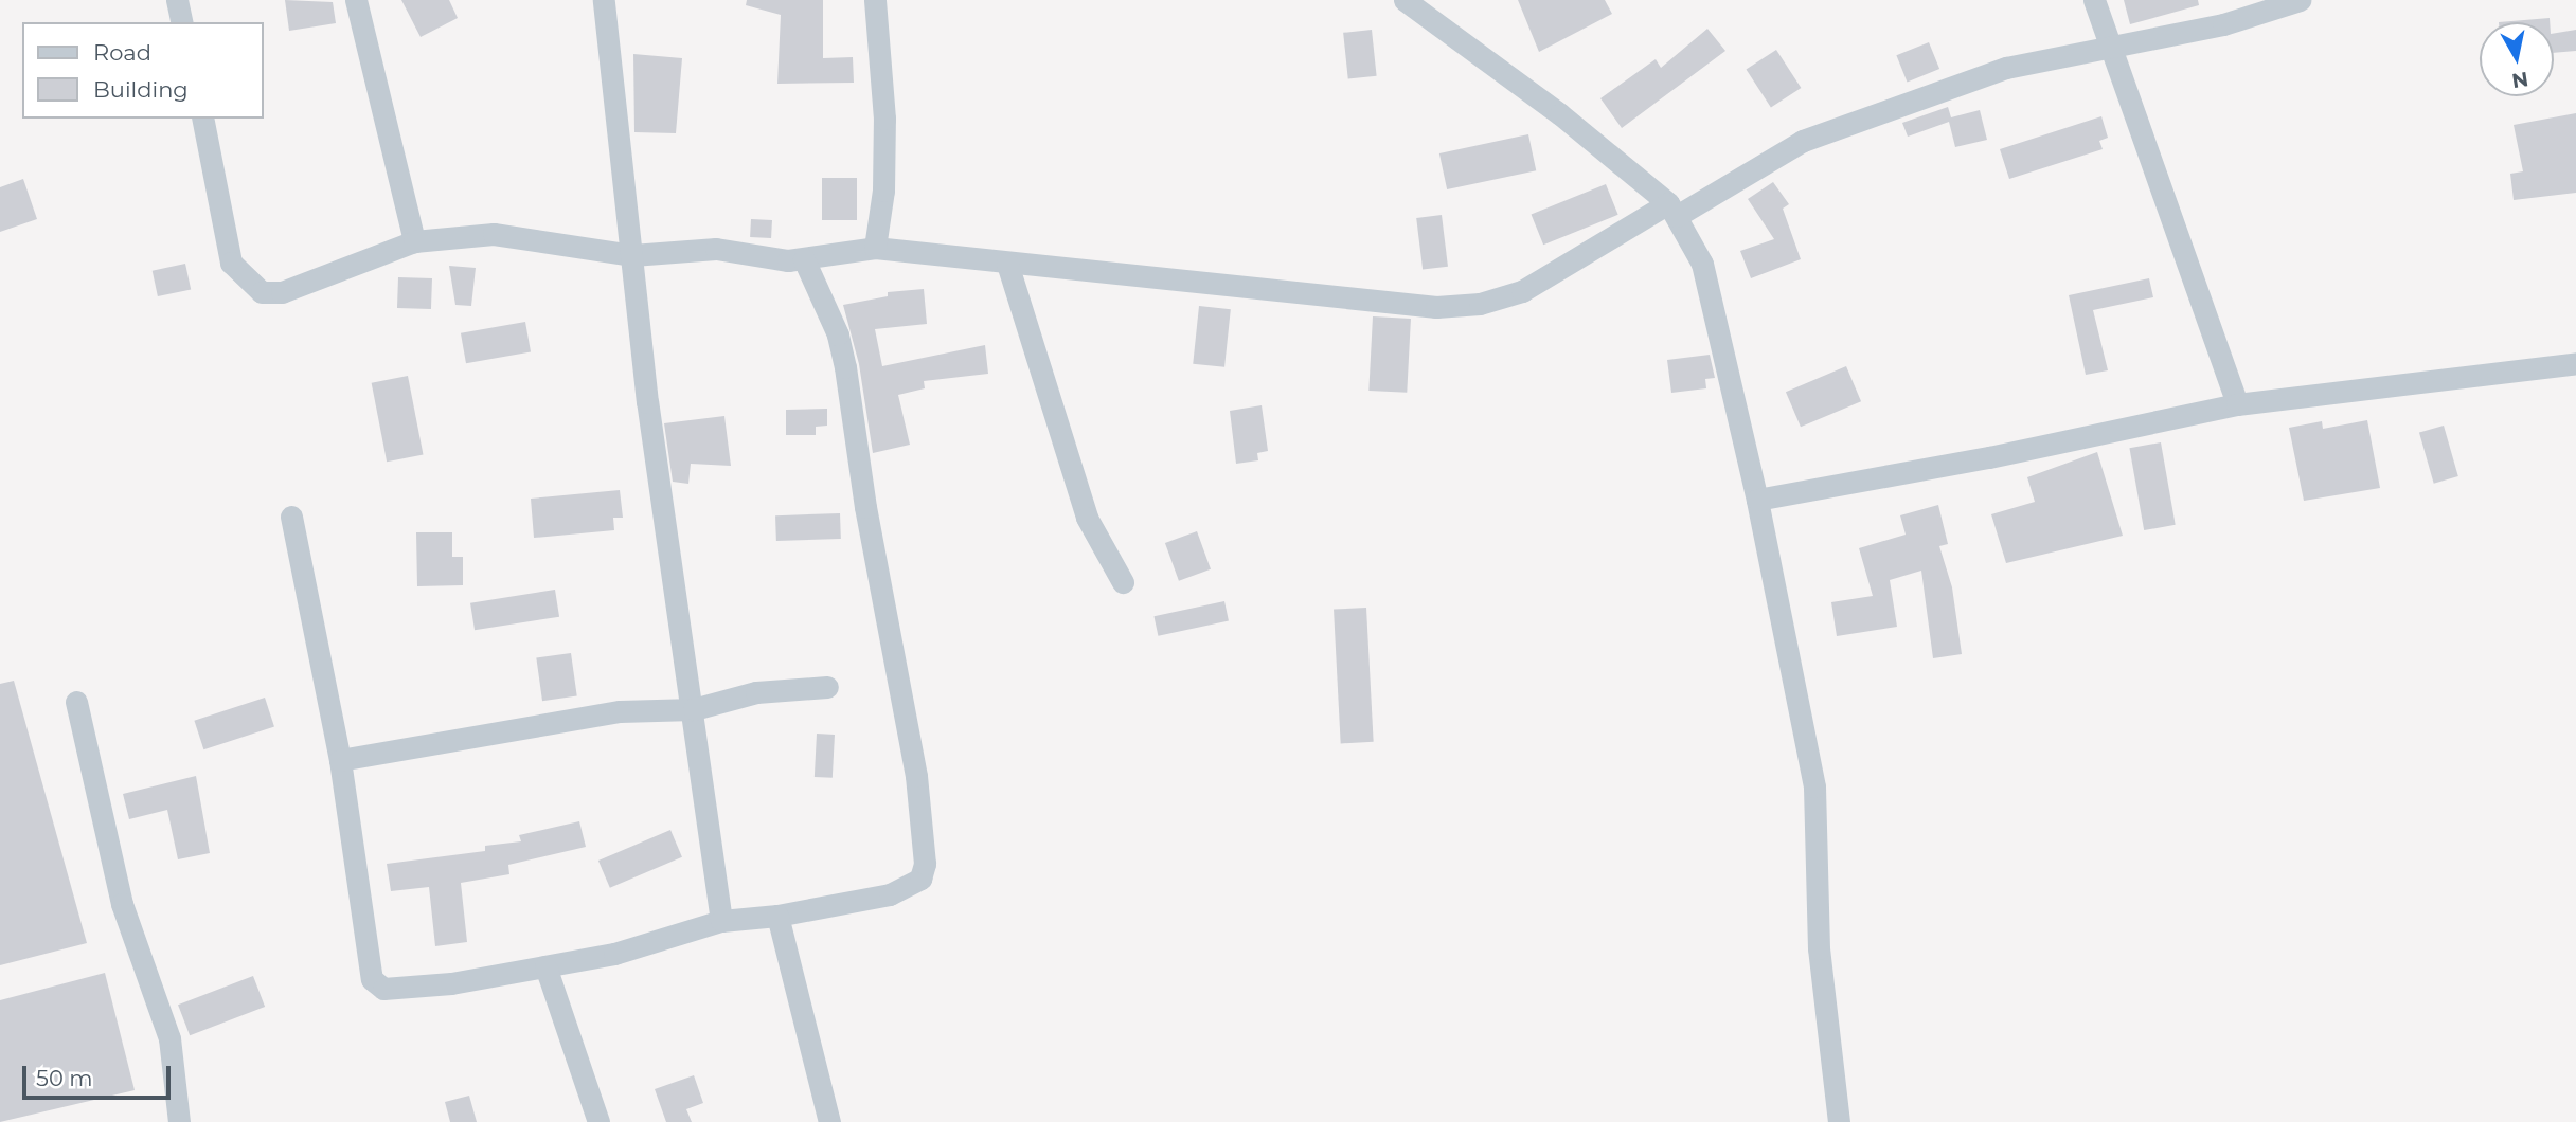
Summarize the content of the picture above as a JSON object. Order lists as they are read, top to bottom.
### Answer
{
  "legend": ["Road", "Building"],
  "scale_bar": "50 m",
  "north": "bottom"
}
